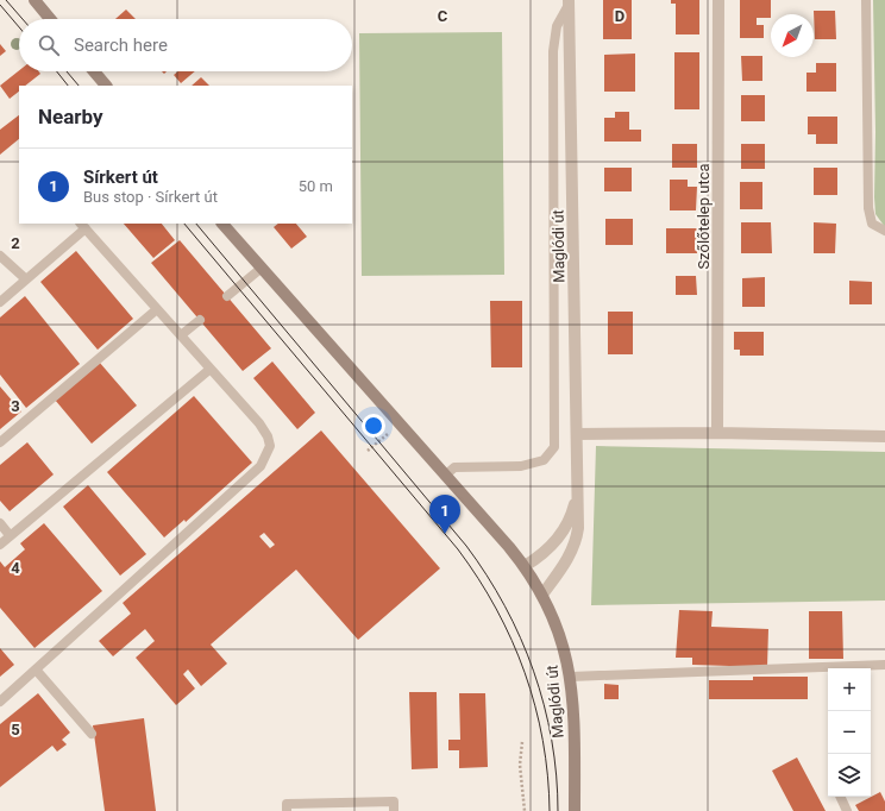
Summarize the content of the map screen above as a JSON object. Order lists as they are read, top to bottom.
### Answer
{
  "streets": {
    "street": ["Szőlőtelep utca", "Maglódi út"]
  },
  "north": "bottom left",
  "page": {
    "search": "Search here",
    "heading": "Nearby",
    "list": [
      {
        "mark": "1",
        "name": "Sírkert út",
        "note": "Bus stop · Sírkert út",
        "value": "50 m"
      }
    ],
    "pins": "1",
    "map_buttons": ["+", "−"]
  },
  "grid": {
    "columns": ["C", "D"],
    "rows": [
      "2",
      "3",
      "4",
      "5"
    ]
  }
}
